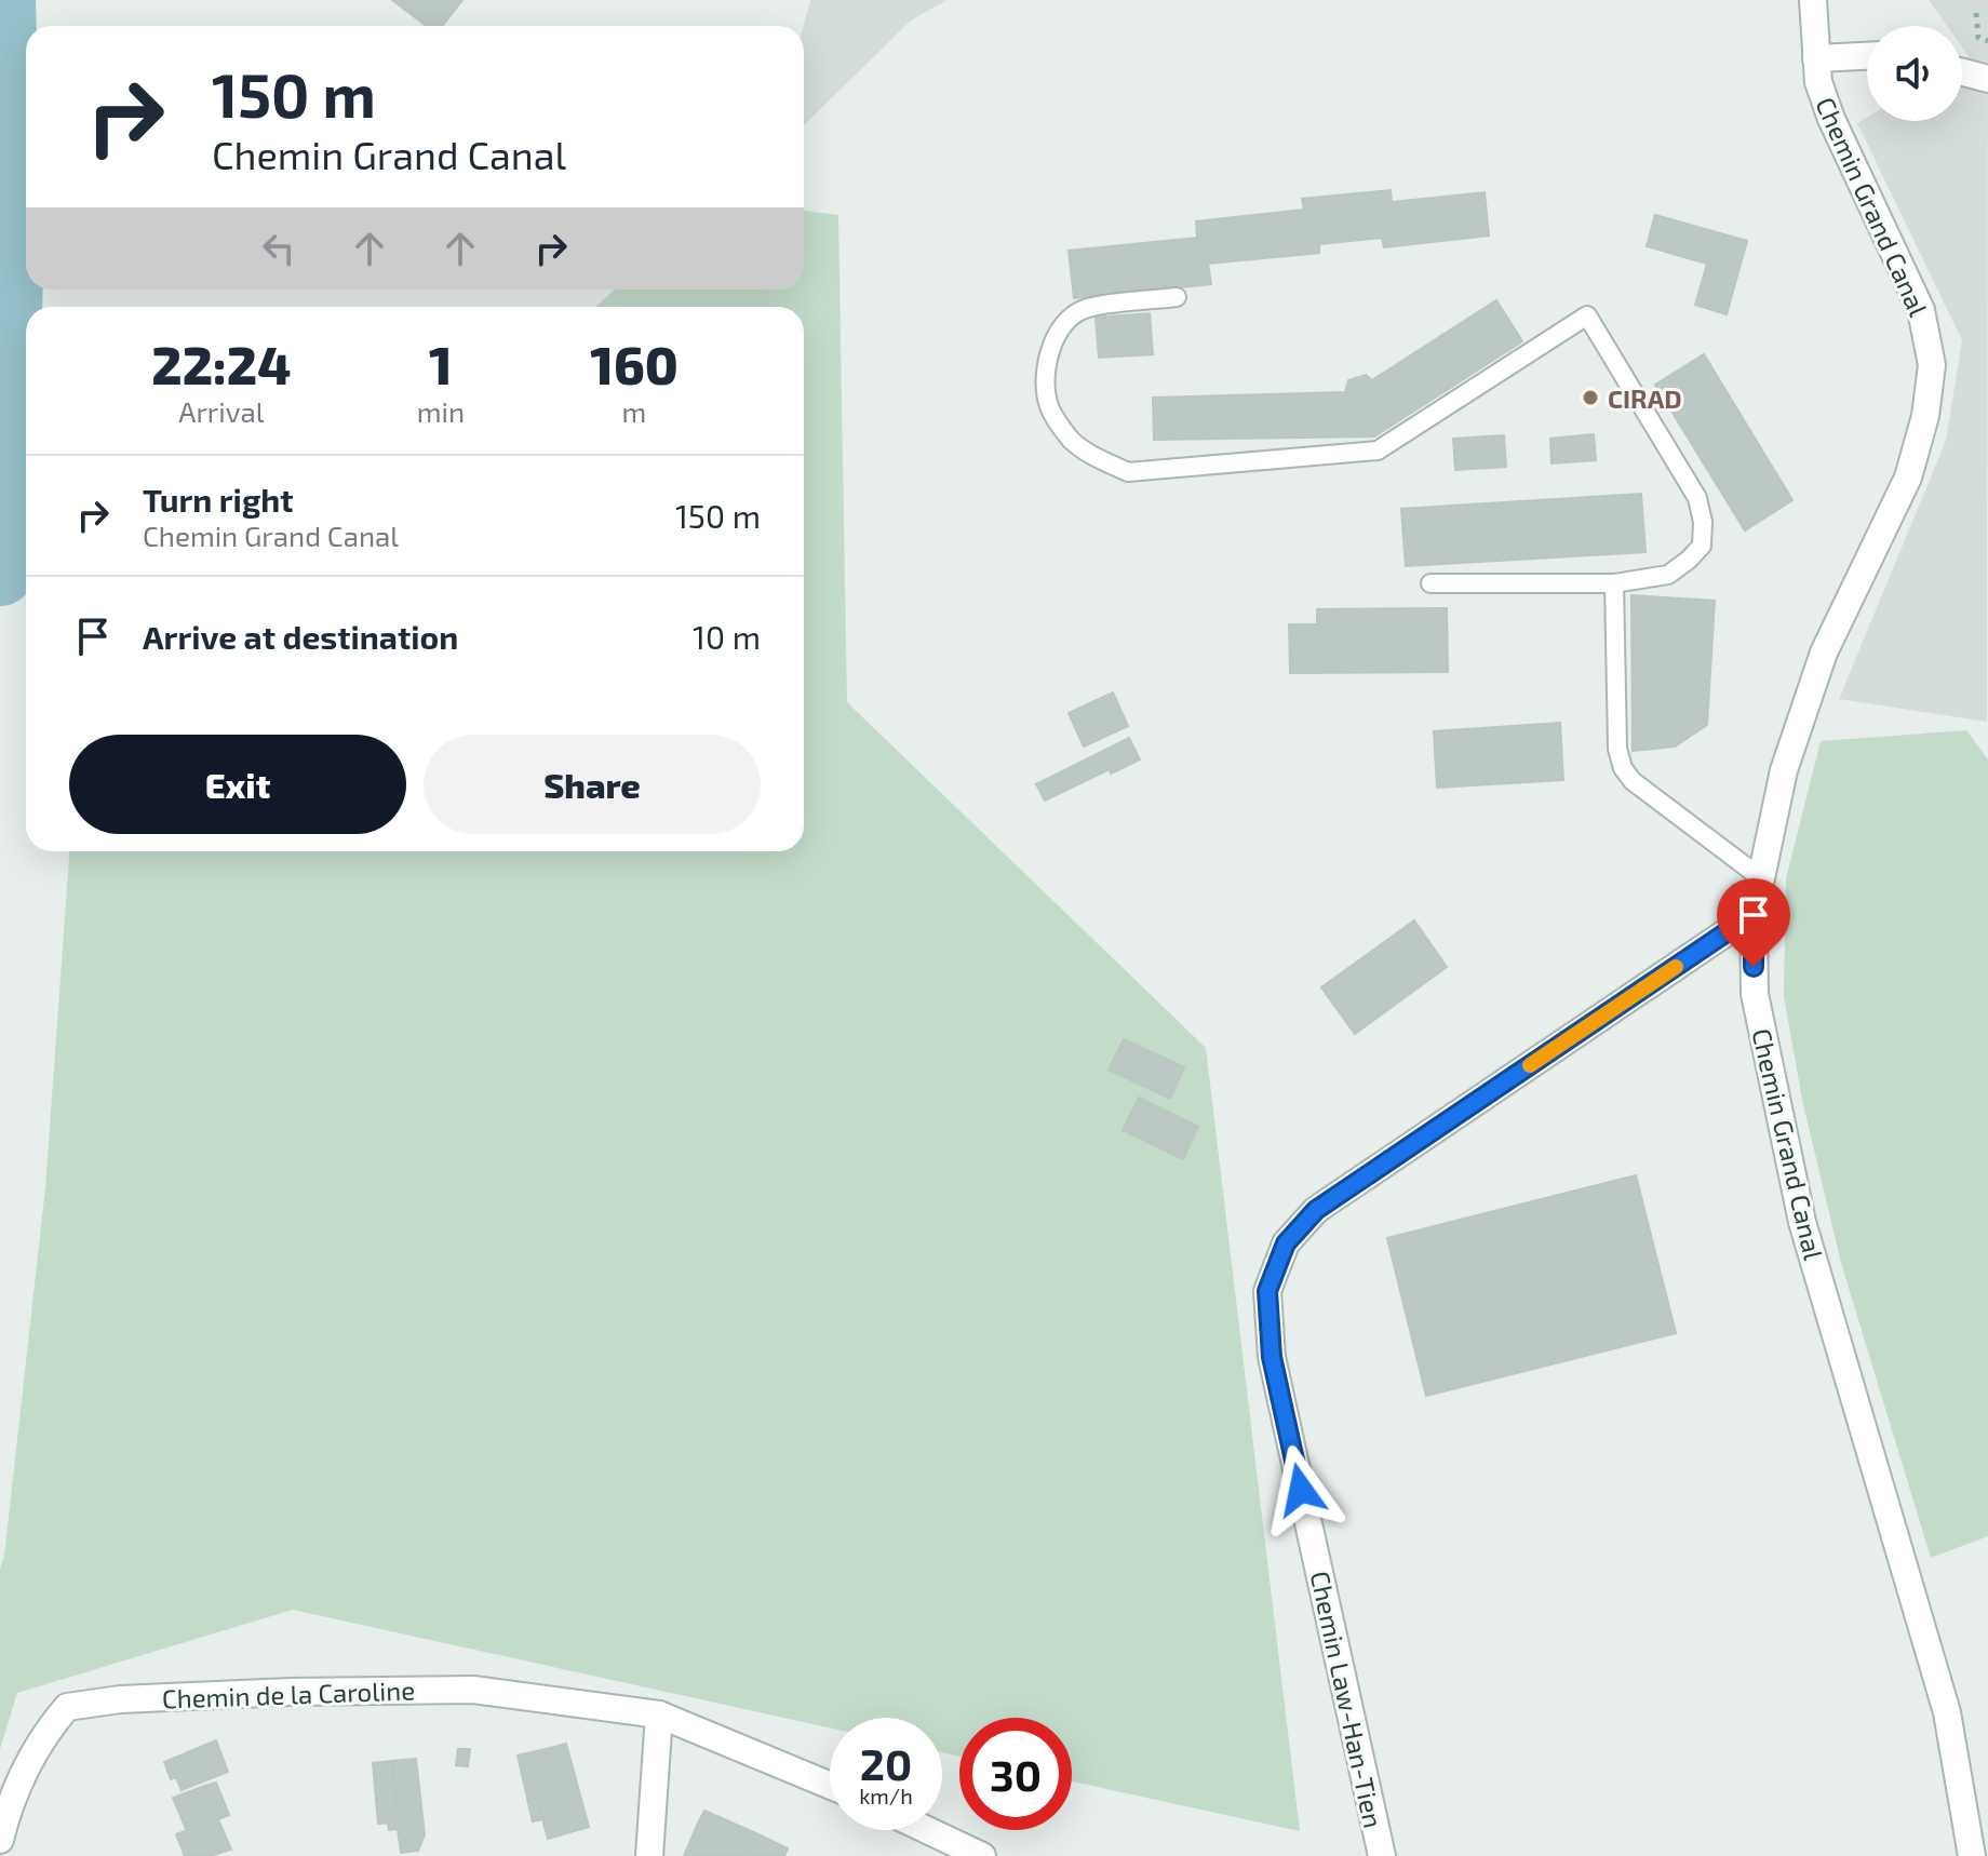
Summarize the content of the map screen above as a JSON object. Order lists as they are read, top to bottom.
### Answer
{
  "streets": {
    "street": ["Chemin Grand Canal", "Chemin de la Caroline", "Chemin Law-Han-Tien"]
  },
  "crossings": [
    ["Chemin Grand Canal", "Chemin Law-Han-Tien"]
  ],
  "places": ["CIRAD"],
  "page": {
    "turn": ["150 m", "Chemin Grand Canal"],
    "eta": [
      "22:24",
      "Arrival",
      "1",
      "min",
      "160",
      "m"
    ],
    "list": [
      {
        "name": "Turn right",
        "note": "Chemin Grand Canal",
        "value": "150 m"
      },
      {
        "name": "Arrive at destination",
        "value": "10 m"
      }
    ],
    "buttons": ["Exit", "Share"],
    "speed": "20 km/h",
    "limit": "30"
  }
}
